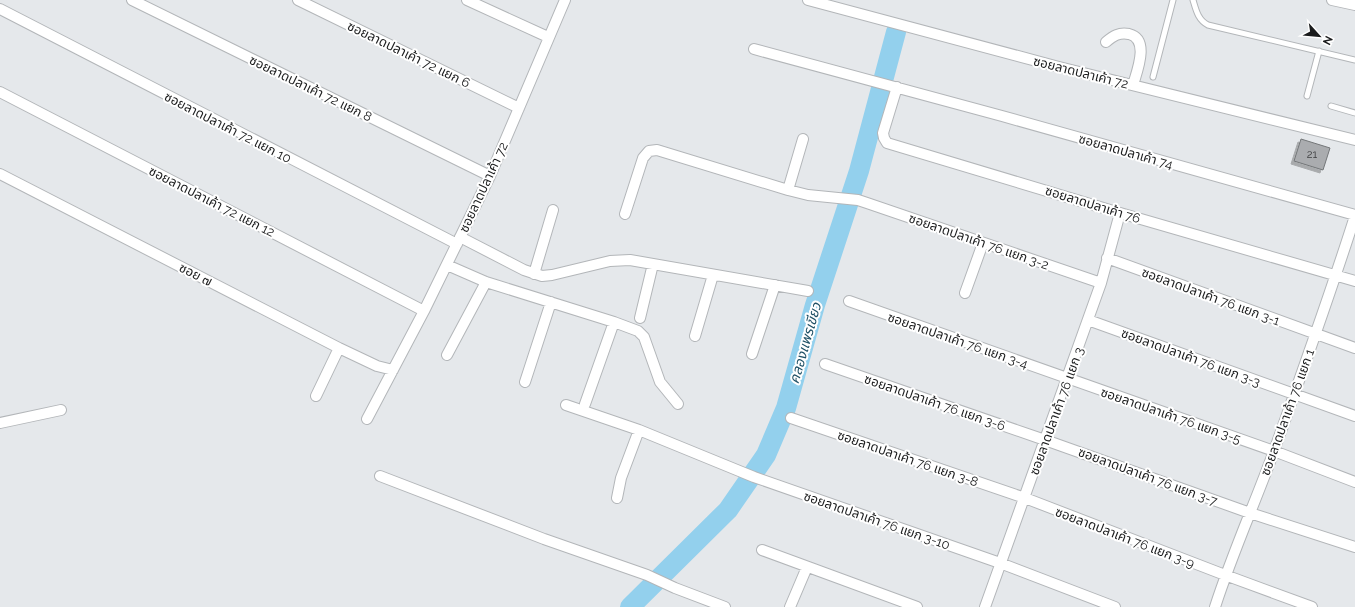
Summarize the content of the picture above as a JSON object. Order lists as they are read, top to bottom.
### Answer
{
  "streets": {
    "street": [
      "ซอยลาดปลาเค้า 72 แยก 6",
      "ซอยลาดปลาเค้า 72",
      "ซอยลาดปลาเค้า 72 แยก 8",
      "ซอยลาดปลาเค้า 72 แยก 10",
      "ซอยลาดปลาเค้า 74",
      "ซอยลาดปลาเค้า 72 แยก 12",
      "ซอยลาดปลาเค้า 76",
      "ซอยลาดปลาเค้า 76 แยก 3-2",
      "ซอย ๗",
      "ซอยลาดปลาเค้า 76 แยก 3-1",
      "ซอยลาดปลาเค้า 76 แยก 3-4",
      "ซอยลาดปลาเค้า 76 แยก 3-3",
      "ซอยลาดปลาเค้า 76 แยก 3-6",
      "ซอยลาดปลาเค้า 76 แยก 3",
      "ซอยลาดปลาเค้า 76 แยก 1",
      "ซอยลาดปลาเค้า 76 แยก 3-5",
      "ซอยลาดปลาเค้า 76 แยก 3-8",
      "ซอยลาดปลาเค้า 76 แยก 3-7",
      "ซอยลาดปลาเค้า 76 แยก 3-10",
      "ซอยลาดปลาเค้า 76 แยก 3-9"
    ]
  },
  "crossings": [
    ["ซอยลาดปลาเค้า 72 แยก 6", "ซอยลาดปลาเค้า 72"],
    ["ซอยลาดปลาเค้า 72", "ซอยลาดปลาเค้า 72 แยก 8"],
    ["ซอยลาดปลาเค้า 72", "ซอยลาดปลาเค้า 72 แยก 10"],
    ["ซอยลาดปลาเค้า 72", "ซอยลาดปลาเค้า 72 แยก 12"],
    ["ซอยลาดปลาเค้า 72", "ซอย ๗"],
    ["ซอยลาดปลาเค้า 74", "ซอยลาดปลาเค้า 76"],
    ["ซอยลาดปลาเค้า 74", "ซอยลาดปลาเค้า 76 แยก 1"],
    ["ซอยลาดปลาเค้า 76", "ซอยลาดปลาเค้า 76 แยก 3"],
    ["ซอยลาดปลาเค้า 76", "ซอยลาดปลาเค้า 76 แยก 1"],
    ["ซอยลาดปลาเค้า 76 แยก 3-2", "ซอยลาดปลาเค้า 76 แยก 3"],
    ["ซอยลาดปลาเค้า 76 แยก 3-1", "ซอยลาดปลาเค้า 76 แยก 3"],
    ["ซอยลาดปลาเค้า 76 แยก 3-1", "ซอยลาดปลาเค้า 76 แยก 1"],
    ["ซอยลาดปลาเค้า 76 แยก 3-4", "ซอยลาดปลาเค้า 76 แยก 3"],
    ["ซอยลาดปลาเค้า 76 แยก 3-4", "ซอยลาดปลาเค้า 76 แยก 3-5"],
    ["ซอยลาดปลาเค้า 76 แยก 3-3", "ซอยลาดปลาเค้า 76 แยก 3"],
    ["ซอยลาดปลาเค้า 76 แยก 3-3", "ซอยลาดปลาเค้า 76 แยก 1"],
    ["ซอยลาดปลาเค้า 76 แยก 3-6", "ซอยลาดปลาเค้า 76 แยก 3"],
    ["ซอยลาดปลาเค้า 76 แยก 3-6", "ซอยลาดปลาเค้า 76 แยก 3-7"],
    ["ซอยลาดปลาเค้า 76 แยก 3", "ซอยลาดปลาเค้า 76 แยก 3-5"],
    ["ซอยลาดปลาเค้า 76 แยก 3", "ซอยลาดปลาเค้า 76 แยก 3-8"],
    ["ซอยลาดปลาเค้า 76 แยก 3", "ซอยลาดปลาเค้า 76 แยก 3-7"],
    ["ซอยลาดปลาเค้า 76 แยก 3", "ซอยลาดปลาเค้า 76 แยก 3-10"],
    ["ซอยลาดปลาเค้า 76 แยก 3", "ซอยลาดปลาเค้า 76 แยก 3-9"],
    ["ซอยลาดปลาเค้า 76 แยก 1", "ซอยลาดปลาเค้า 76 แยก 3-5"],
    ["ซอยลาดปลาเค้า 76 แยก 1", "ซอยลาดปลาเค้า 76 แยก 3-7"],
    ["ซอยลาดปลาเค้า 76 แยก 1", "ซอยลาดปลาเค้า 76 แยก 3-9"],
    ["ซอยลาดปลาเค้า 76 แยก 3-8", "ซอยลาดปลาเค้า 76 แยก 3-9"]
  ],
  "water": ["คลองแพรเขียว"],
  "house_numbers": ["21"],
  "north": "bottom right"
}
